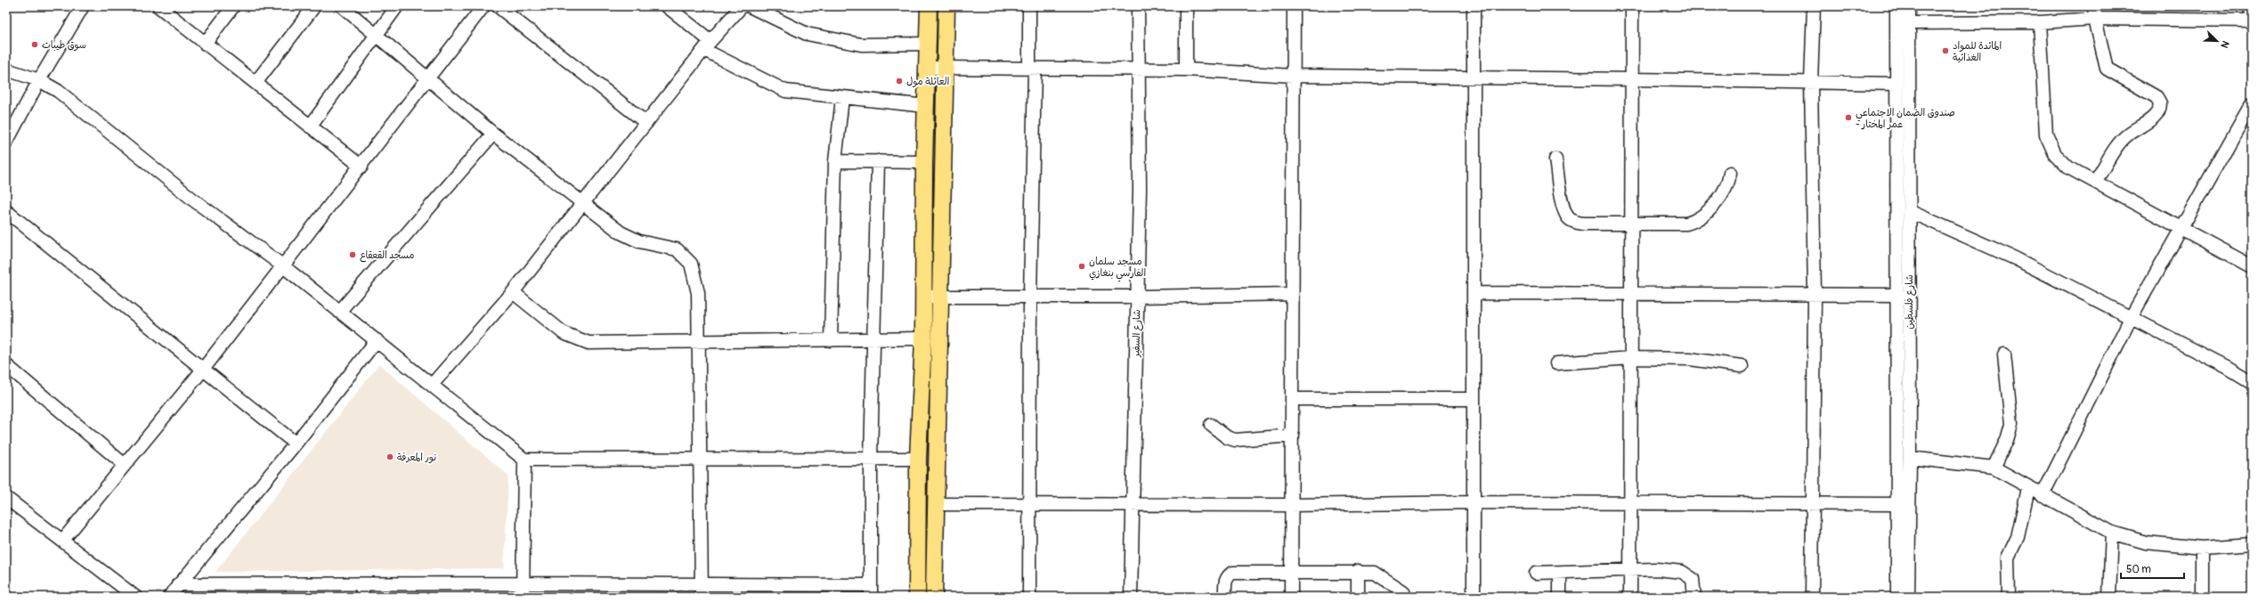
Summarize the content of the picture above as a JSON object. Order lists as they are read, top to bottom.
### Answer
{
  "streets": {
    "street": ["شارع فلسطين", "شارع السفير"]
  },
  "places": [
    "سوق طيبات",
    "المائدة للمواد الغذائية",
    "العائلة مول",
    "صندوق الضمان الاجتماعي - عمر المختار",
    "مسجد القعقاع",
    "مسجد سلمان الفارسي بنغازي",
    "نور المعرفة"
  ],
  "scale_bar": "50 m",
  "north": "bottom right"
}
